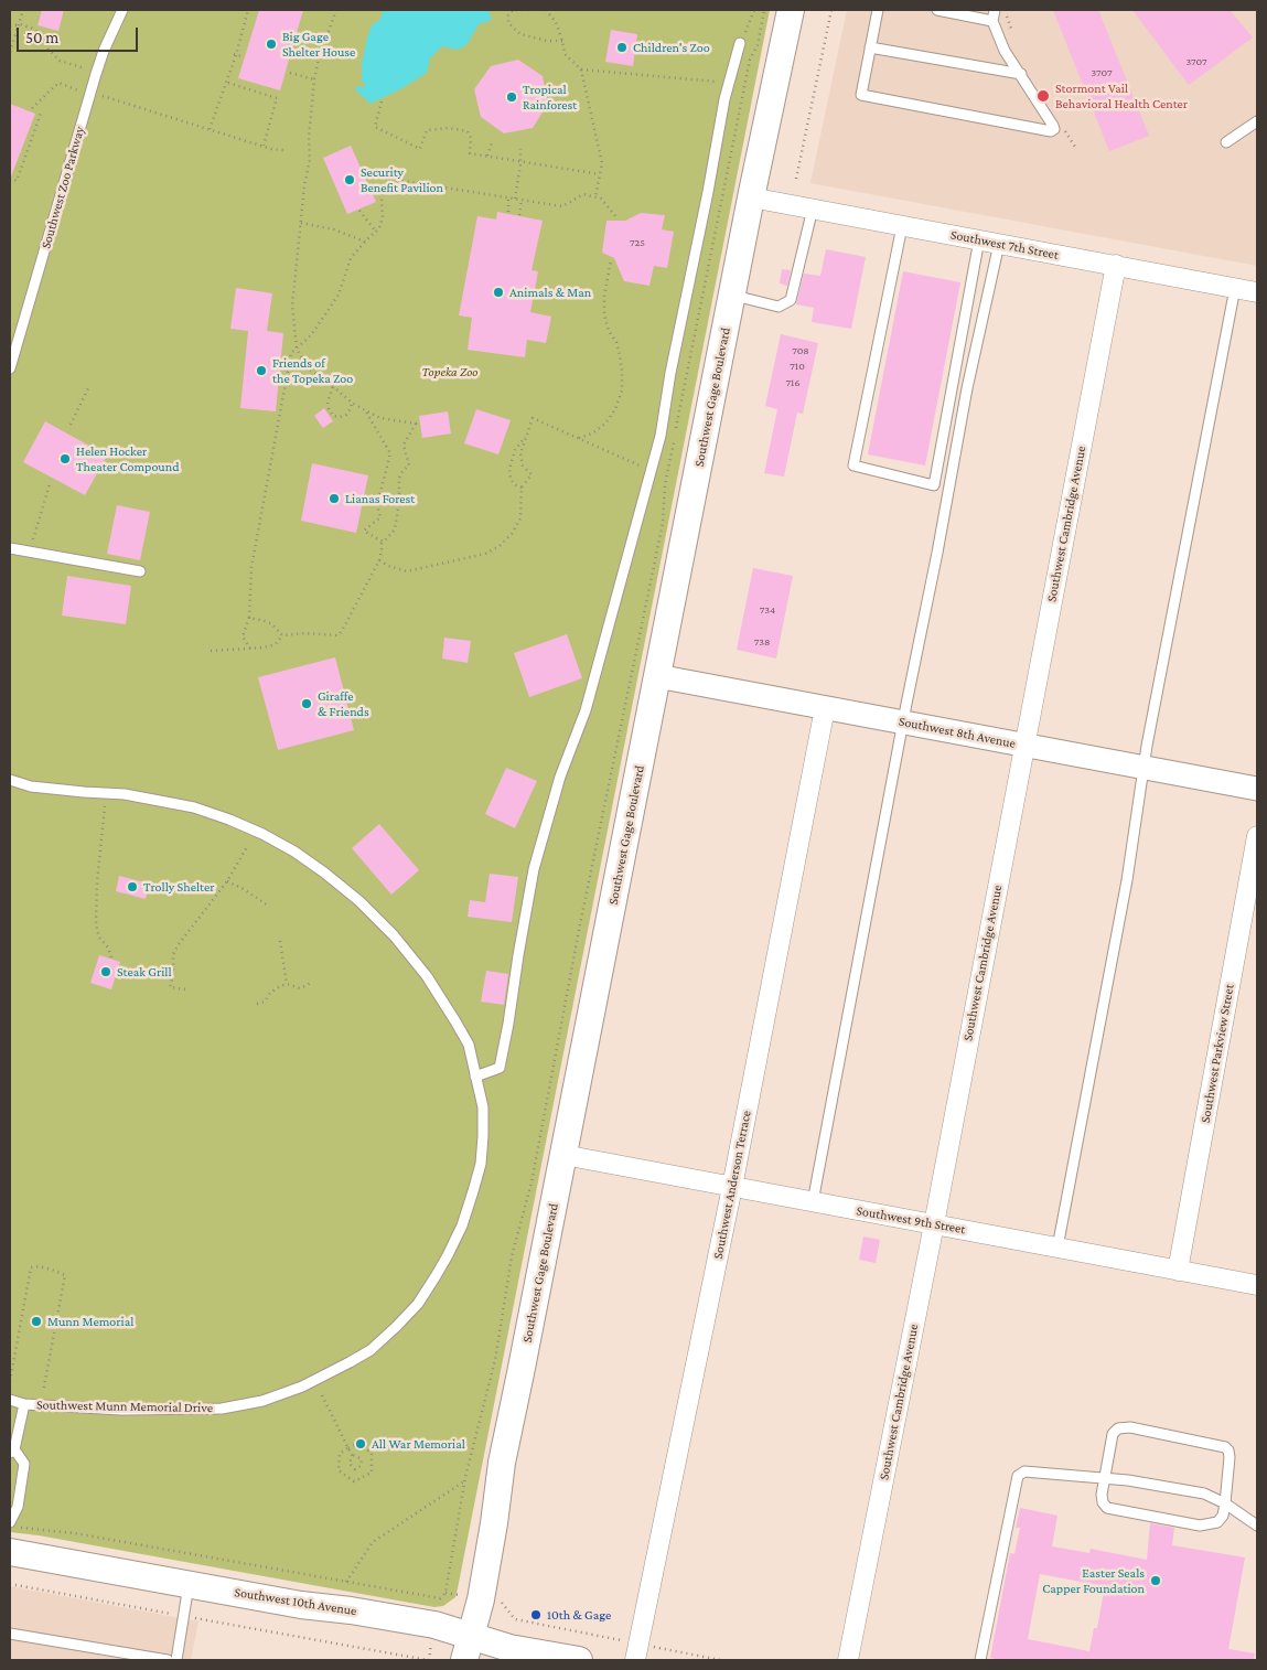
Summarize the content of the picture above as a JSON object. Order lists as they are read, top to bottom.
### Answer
{
  "streets": {
    "main road": ["Southwest Gage Boulevard", "Southwest 10th Avenue"],
    "street": [
      "Southwest 7th Street",
      "Southwest Cambridge Avenue",
      "Southwest 8th Avenue",
      "Southwest Parkview Street",
      "Southwest Anderson Terrace",
      "Southwest 9th Street"
    ],
    "lane": ["Southwest Zoo Parkway", "Southwest Munn Memorial Drive"]
  },
  "crossings": [
    ["Southwest 7th Street", "Southwest Gage Boulevard"],
    ["Southwest 7th Street", "Southwest Cambridge Avenue"],
    ["Southwest Gage Boulevard", "Southwest 8th Avenue"],
    ["Southwest Gage Boulevard", "Southwest 9th Street"],
    ["Southwest Gage Boulevard", "Southwest 10th Avenue"],
    ["Southwest Cambridge Avenue", "Southwest 8th Avenue"],
    ["Southwest Cambridge Avenue", "Southwest 9th Street"],
    ["Southwest 8th Avenue", "Southwest Anderson Terrace"],
    ["Southwest Parkview Street", "Southwest 9th Street"],
    ["Southwest Anderson Terrace", "Southwest 9th Street"]
  ],
  "parks": ["Topeka Zoo"],
  "places": [
    "Big Gage Shelter House",
    "Children's Zoo",
    "Stormont Vail Behavioral Health Center",
    "Tropical Rainforest",
    "Security Benefit Pavilion",
    "Animals & Man",
    "Friends of the Topeka Zoo",
    "Helen Hocker Theater Compound",
    "Lianas Forest",
    "Giraffe & Friends",
    "Trolly Shelter",
    "Steak Grill",
    "Munn Memorial",
    "All War Memorial",
    "Easter Seals Capper Foundation",
    "10th & Gage"
  ],
  "house_numbers": [
    "3707",
    "3707",
    "725",
    "708",
    "710",
    "716",
    "734",
    "738"
  ],
  "scale_bar": "50 m"
}
